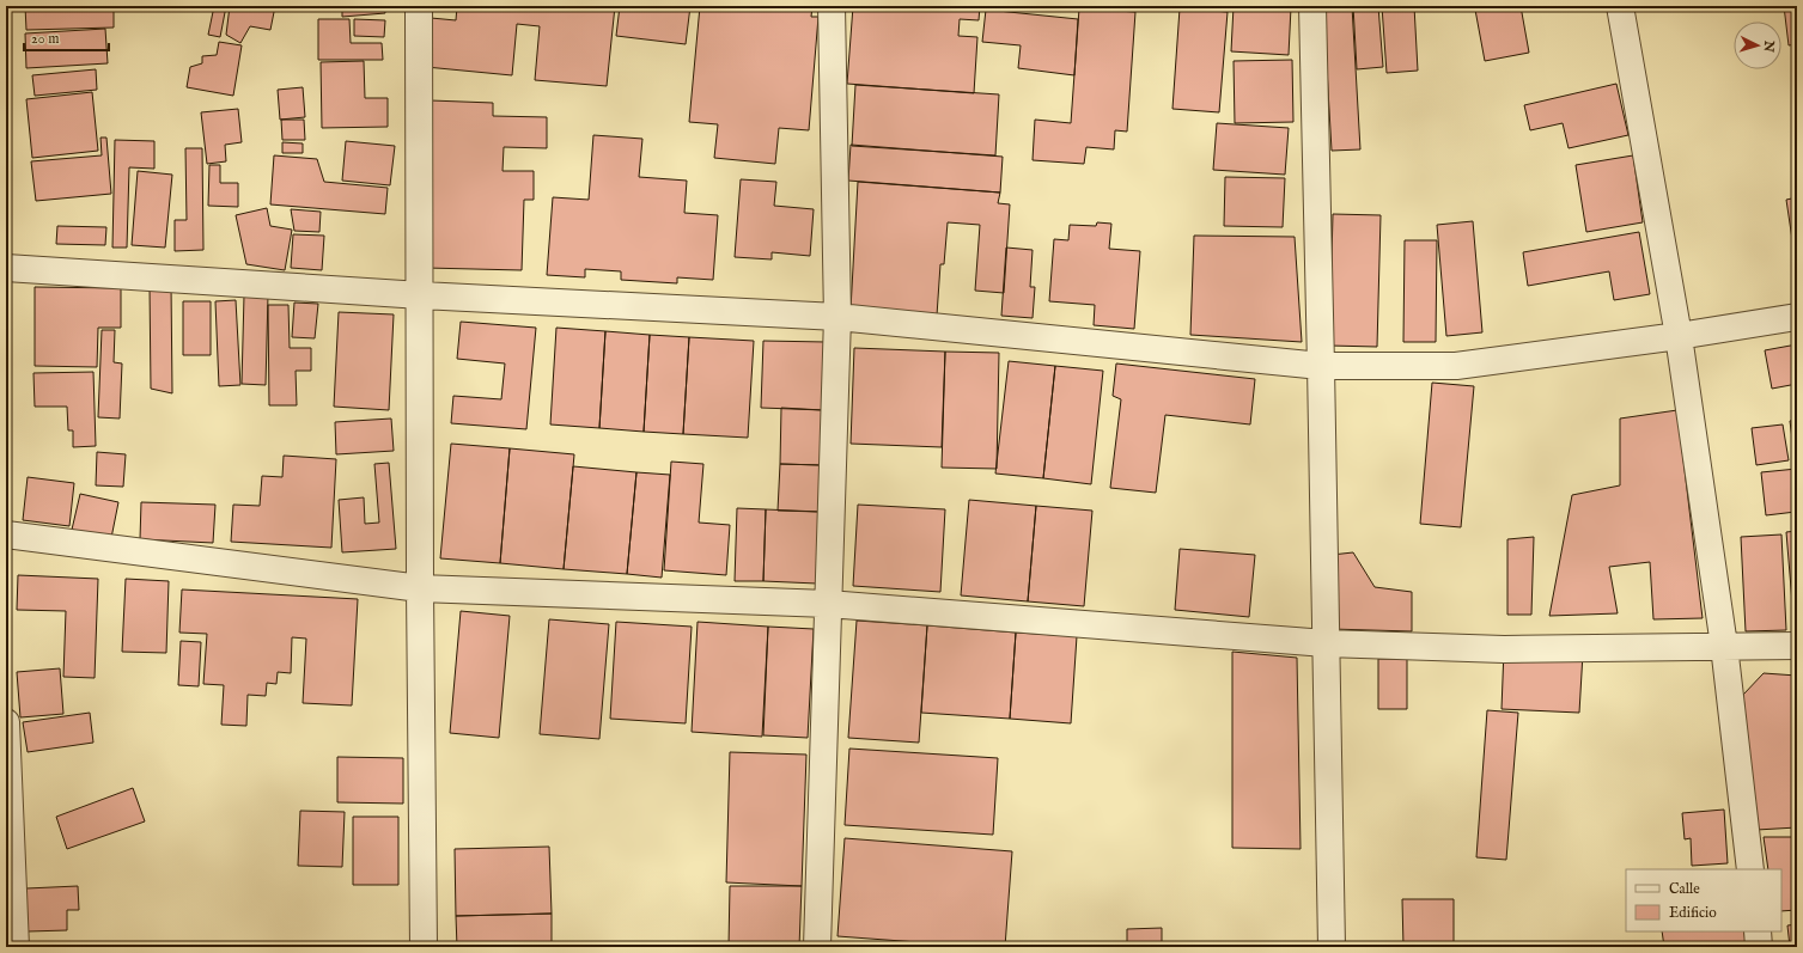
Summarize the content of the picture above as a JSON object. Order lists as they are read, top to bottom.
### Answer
{
  "legend": ["Calle", "Edificio"],
  "scale_bar": "20 m",
  "north": "right"
}
